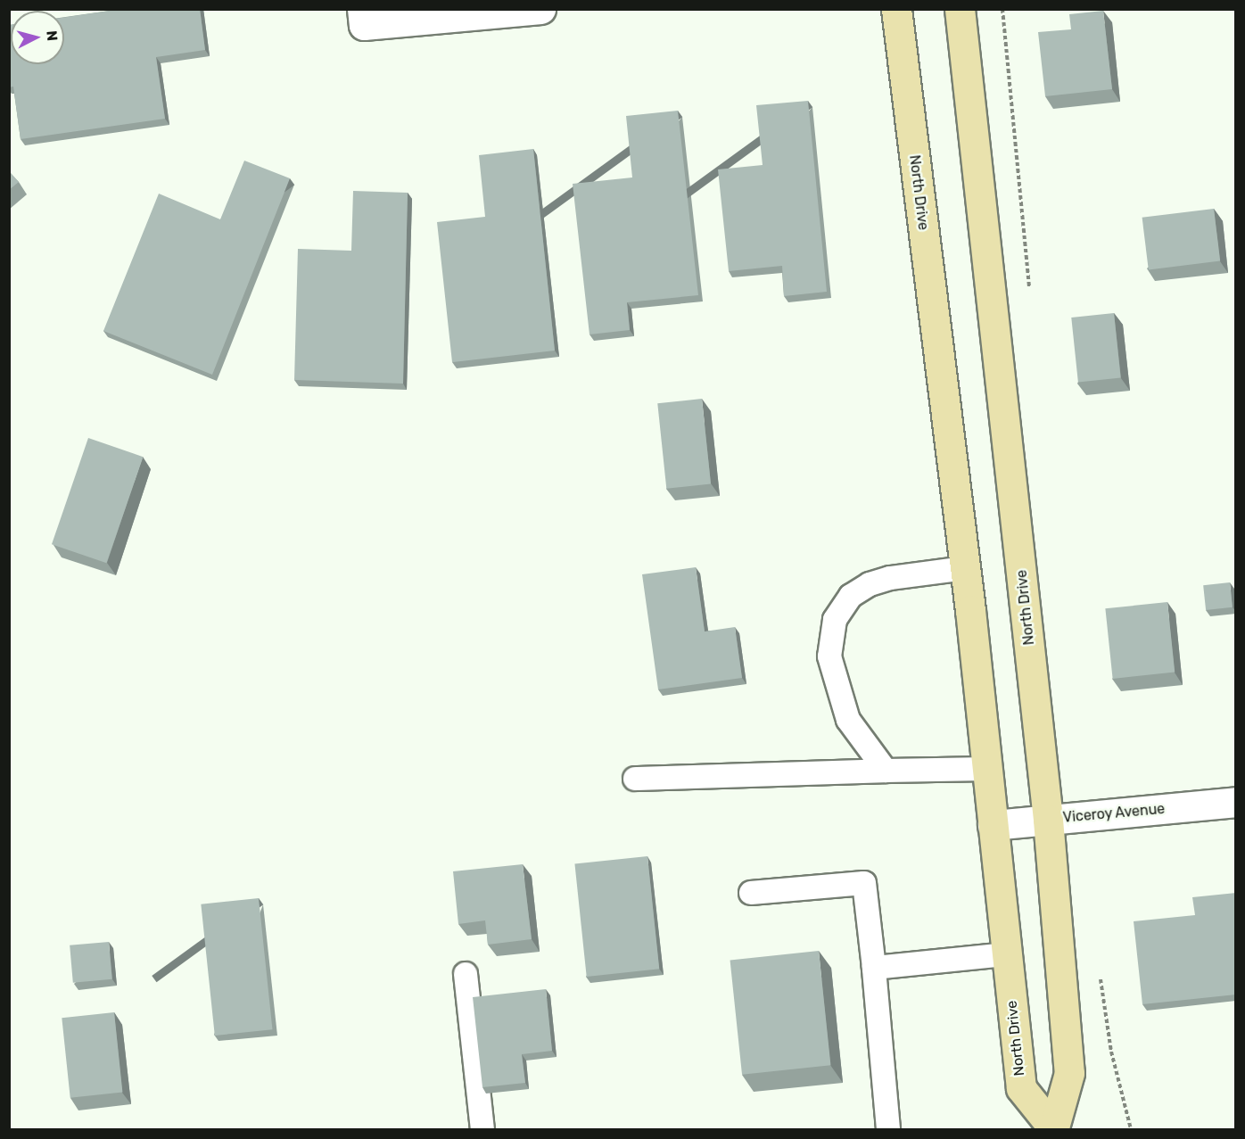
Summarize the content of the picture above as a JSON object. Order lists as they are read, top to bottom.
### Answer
{
  "streets": {
    "main road": ["North Drive"],
    "street": ["Viceroy Avenue"]
  },
  "crossings": [
    ["North Drive", "Viceroy Avenue"]
  ],
  "north": "right"
}
